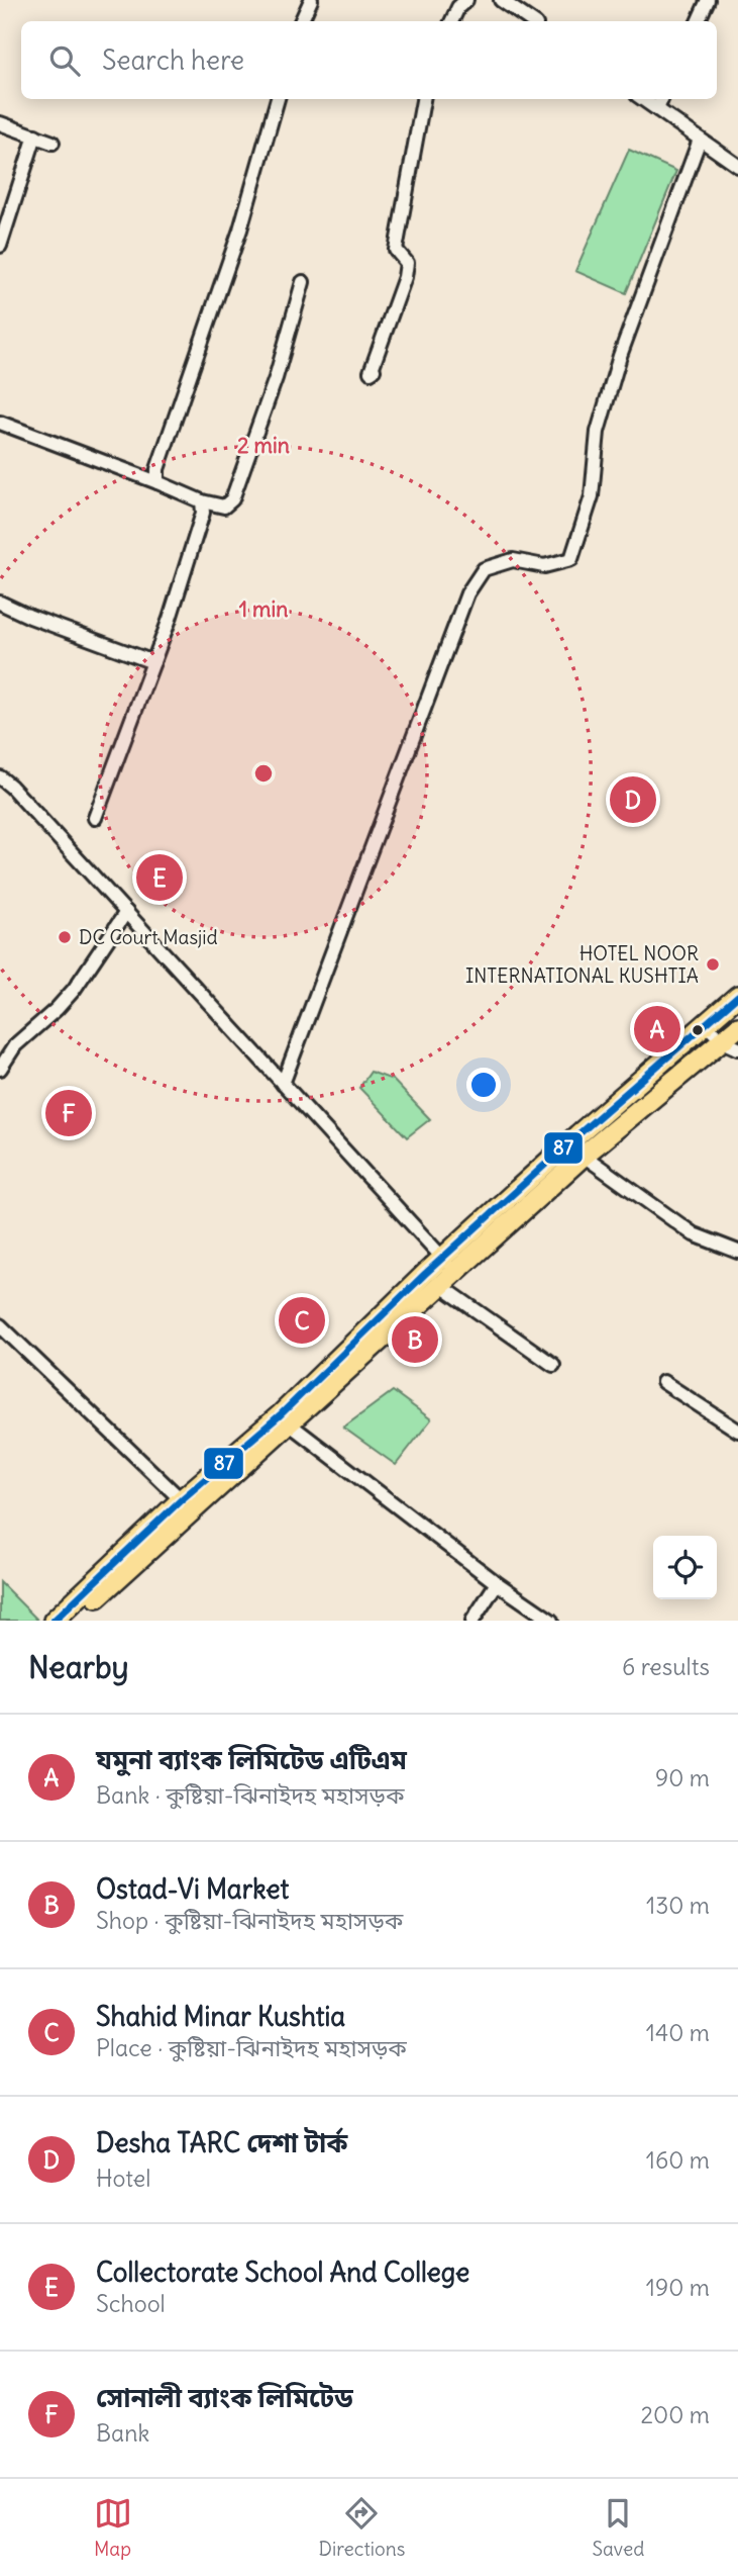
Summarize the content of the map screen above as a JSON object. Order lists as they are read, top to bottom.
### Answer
{
  "places": ["DC Court Masjid", "HOTEL NOOR INTERNATIONAL KUSHTIA"],
  "lines": ["transit line 87"],
  "page": {
    "search": "Search here",
    "pins": [
      "D",
      "E",
      "A",
      "F",
      "C",
      "B"
    ],
    "heading": ["Nearby", "6 results"],
    "list": [
      {
        "mark": "A",
        "name": "যমুনা ব্যাংক লিমিটেড এটিএম",
        "note": "Bank · কুষ্টিয়া-ঝিনাইদহ মহাসড়ক",
        "value": "90 m"
      },
      {
        "mark": "B",
        "name": "Ostad-Vi Market",
        "note": "Shop · কুষ্টিয়া-ঝিনাইদহ মহাসড়ক",
        "value": "130 m"
      },
      {
        "mark": "C",
        "name": "Shahid Minar Kushtia",
        "note": "Place · কুষ্টিয়া-ঝিনাইদহ মহাসড়ক",
        "value": "140 m"
      },
      {
        "mark": "D",
        "name": "Desha TARC দেশা টার্ক",
        "note": "Hotel",
        "value": "160 m"
      },
      {
        "mark": "E",
        "name": "Collectorate School And College",
        "note": "School",
        "value": "190 m"
      },
      {
        "mark": "F",
        "name": "সোনালী ব্যাংক লিমিটেড",
        "note": "Bank",
        "value": "200 m"
      }
    ],
    "nav": ["Map", "Directions", "Saved"]
  },
  "rings": ["2 min", "1 min"]
}
